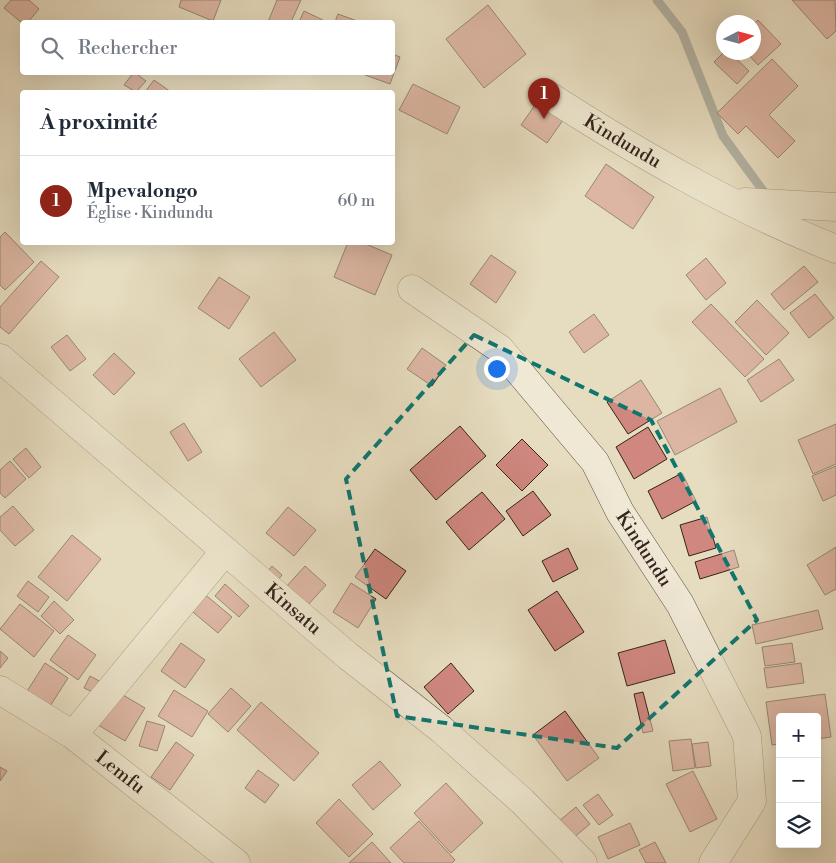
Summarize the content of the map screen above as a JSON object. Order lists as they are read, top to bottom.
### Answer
{
  "streets": {
    "street": ["Kindundu", "Kinsatu", "Lemfu"]
  },
  "north": "right",
  "page": {
    "search": "Rechercher",
    "pins": "1",
    "heading": "À proximité",
    "list": [
      {
        "mark": "1",
        "name": "Mpevalongo",
        "note": "Église · Kindundu",
        "value": "60 m"
      }
    ],
    "map_buttons": ["+", "−"]
  }
}
